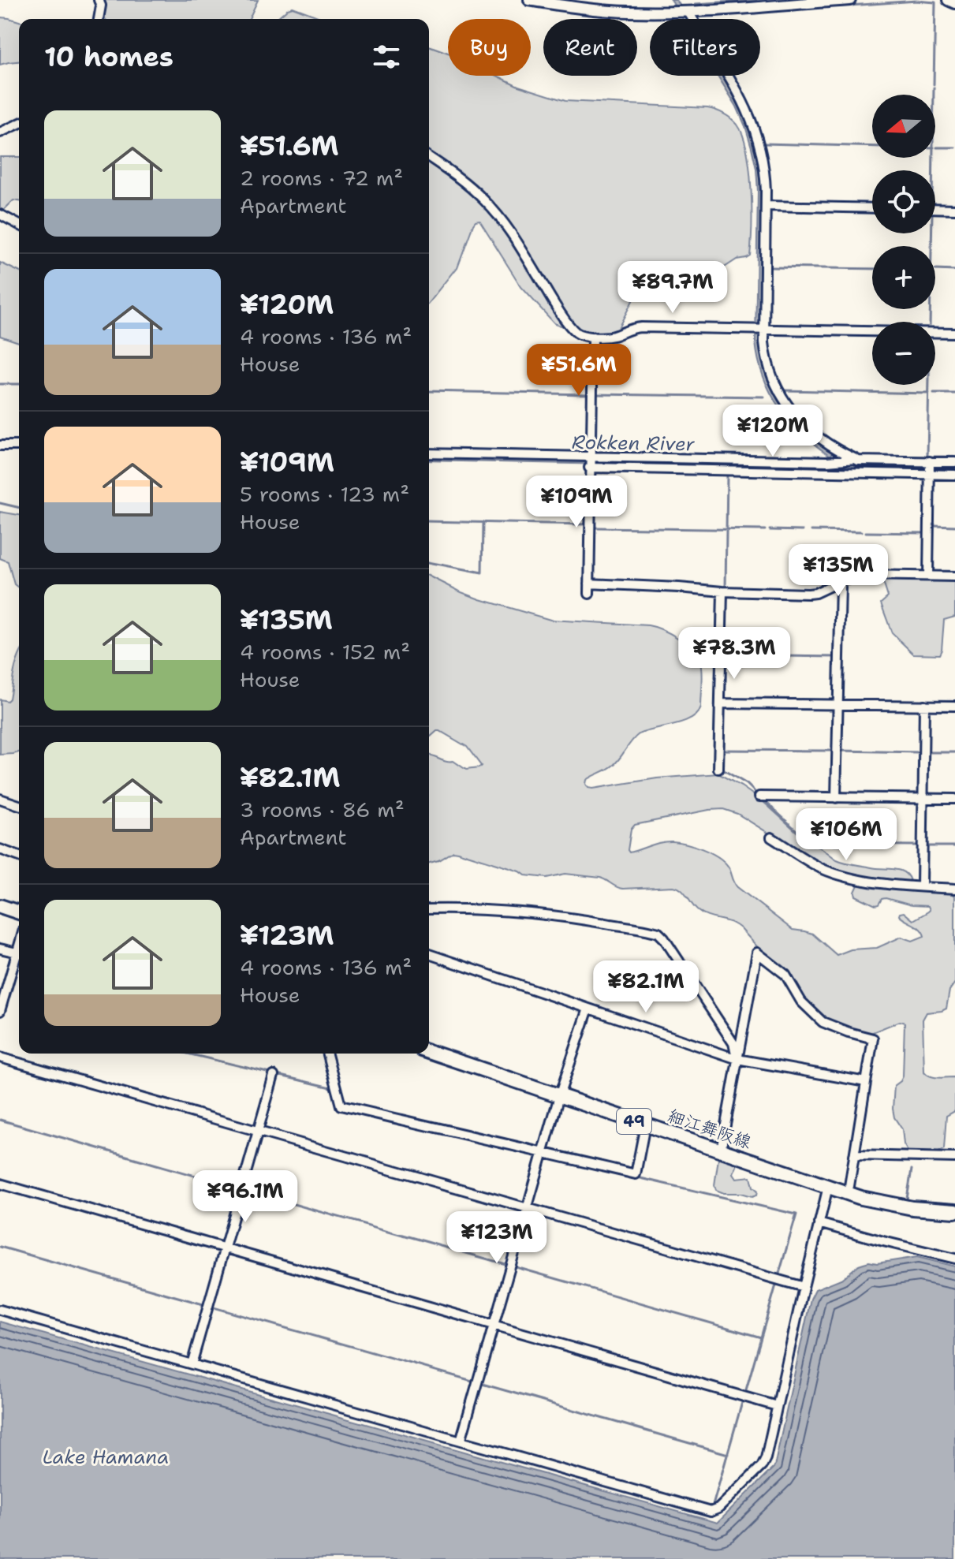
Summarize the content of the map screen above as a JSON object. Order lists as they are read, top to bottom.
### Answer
{
  "streets": {
    "main road": ["49", "細江舞阪線"]
  },
  "water": ["Rokken River", "Lake Hamana"],
  "north": "left",
  "page": {
    "chip": ["Buy", "Rent", "Filters"],
    "heading": "10 homes",
    "map_buttons": ["+", "−"],
    "list": [
      {
        "name": "¥51.6M",
        "note": "2 rooms · 72 m² · Apartment"
      },
      {
        "name": "¥120M",
        "note": "4 rooms · 136 m² · House"
      },
      {
        "name": "¥109M",
        "note": "5 rooms · 123 m² · House"
      },
      {
        "name": "¥135M",
        "note": "4 rooms · 152 m² · House"
      },
      {
        "name": "¥82.1M",
        "note": "3 rooms · 86 m² · Apartment"
      },
      {
        "name": "¥123M",
        "note": "4 rooms · 136 m² · House"
      }
    ],
    "price": [
      "¥89.7M",
      "¥51.6M",
      "¥120M",
      "¥109M",
      "¥135M",
      "¥78.3M",
      "¥106M",
      "¥82.1M",
      "¥96.1M",
      "¥123M"
    ]
  }
}
